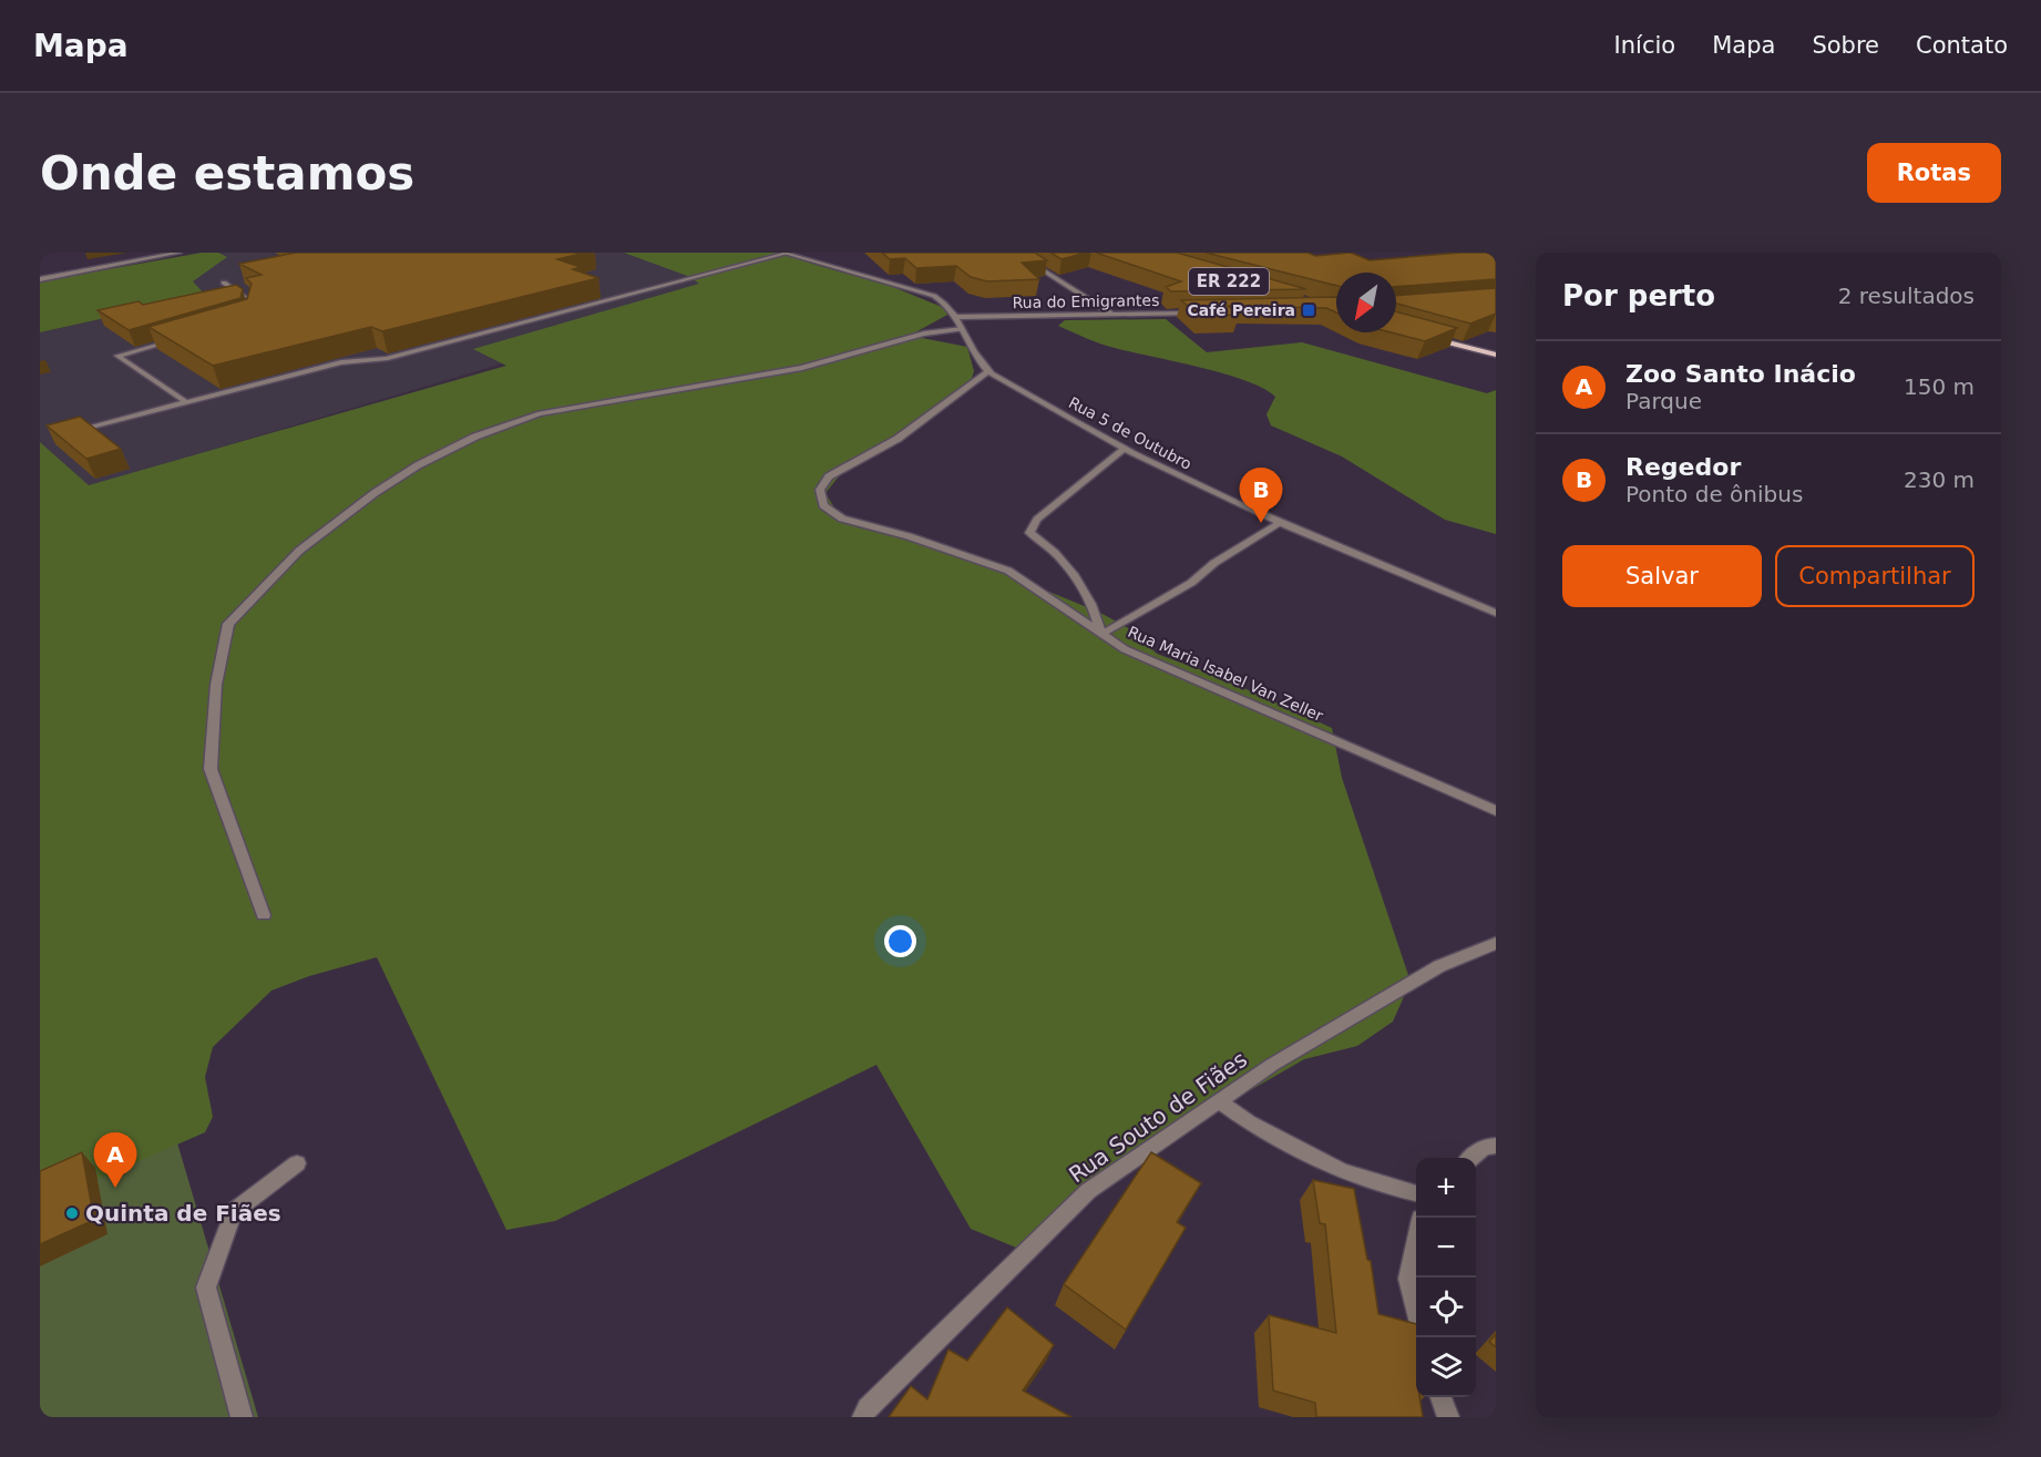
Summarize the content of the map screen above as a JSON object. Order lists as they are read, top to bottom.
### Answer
{
  "streets": {
    "street": [
      "Rua do Emigrantes",
      "Rua 5 de Outubro",
      "Rua Maria Isabel Van Zeller",
      "Rua Souto de Fiães"
    ]
  },
  "crossings": [
    ["Rua do Emigrantes", "Rua 5 de Outubro"],
    ["Rua 5 de Outubro", "Rua Maria Isabel Van Zeller"]
  ],
  "places": {
    "transit": ["Café Pereira"],
    "other": ["Quinta de Fiães"]
  },
  "north": "bottom left",
  "page": {
    "header": "Mapa",
    "nav": [
      "Início",
      "Mapa",
      "Sobre",
      "Contato"
    ],
    "buttons": [
      "Rotas",
      ["Salvar", "Compartilhar"]
    ],
    "title": "Onde estamos",
    "heading": ["Por perto", "2 resultados"],
    "list": [
      {
        "mark": "A",
        "name": "Zoo Santo Inácio",
        "note": "Parque",
        "value": "150 m"
      },
      {
        "mark": "B",
        "name": "Regedor",
        "note": "Ponto de ônibus",
        "value": "230 m"
      }
    ],
    "pins": ["B", "A"],
    "map_buttons": ["+", "−"]
  }
}
